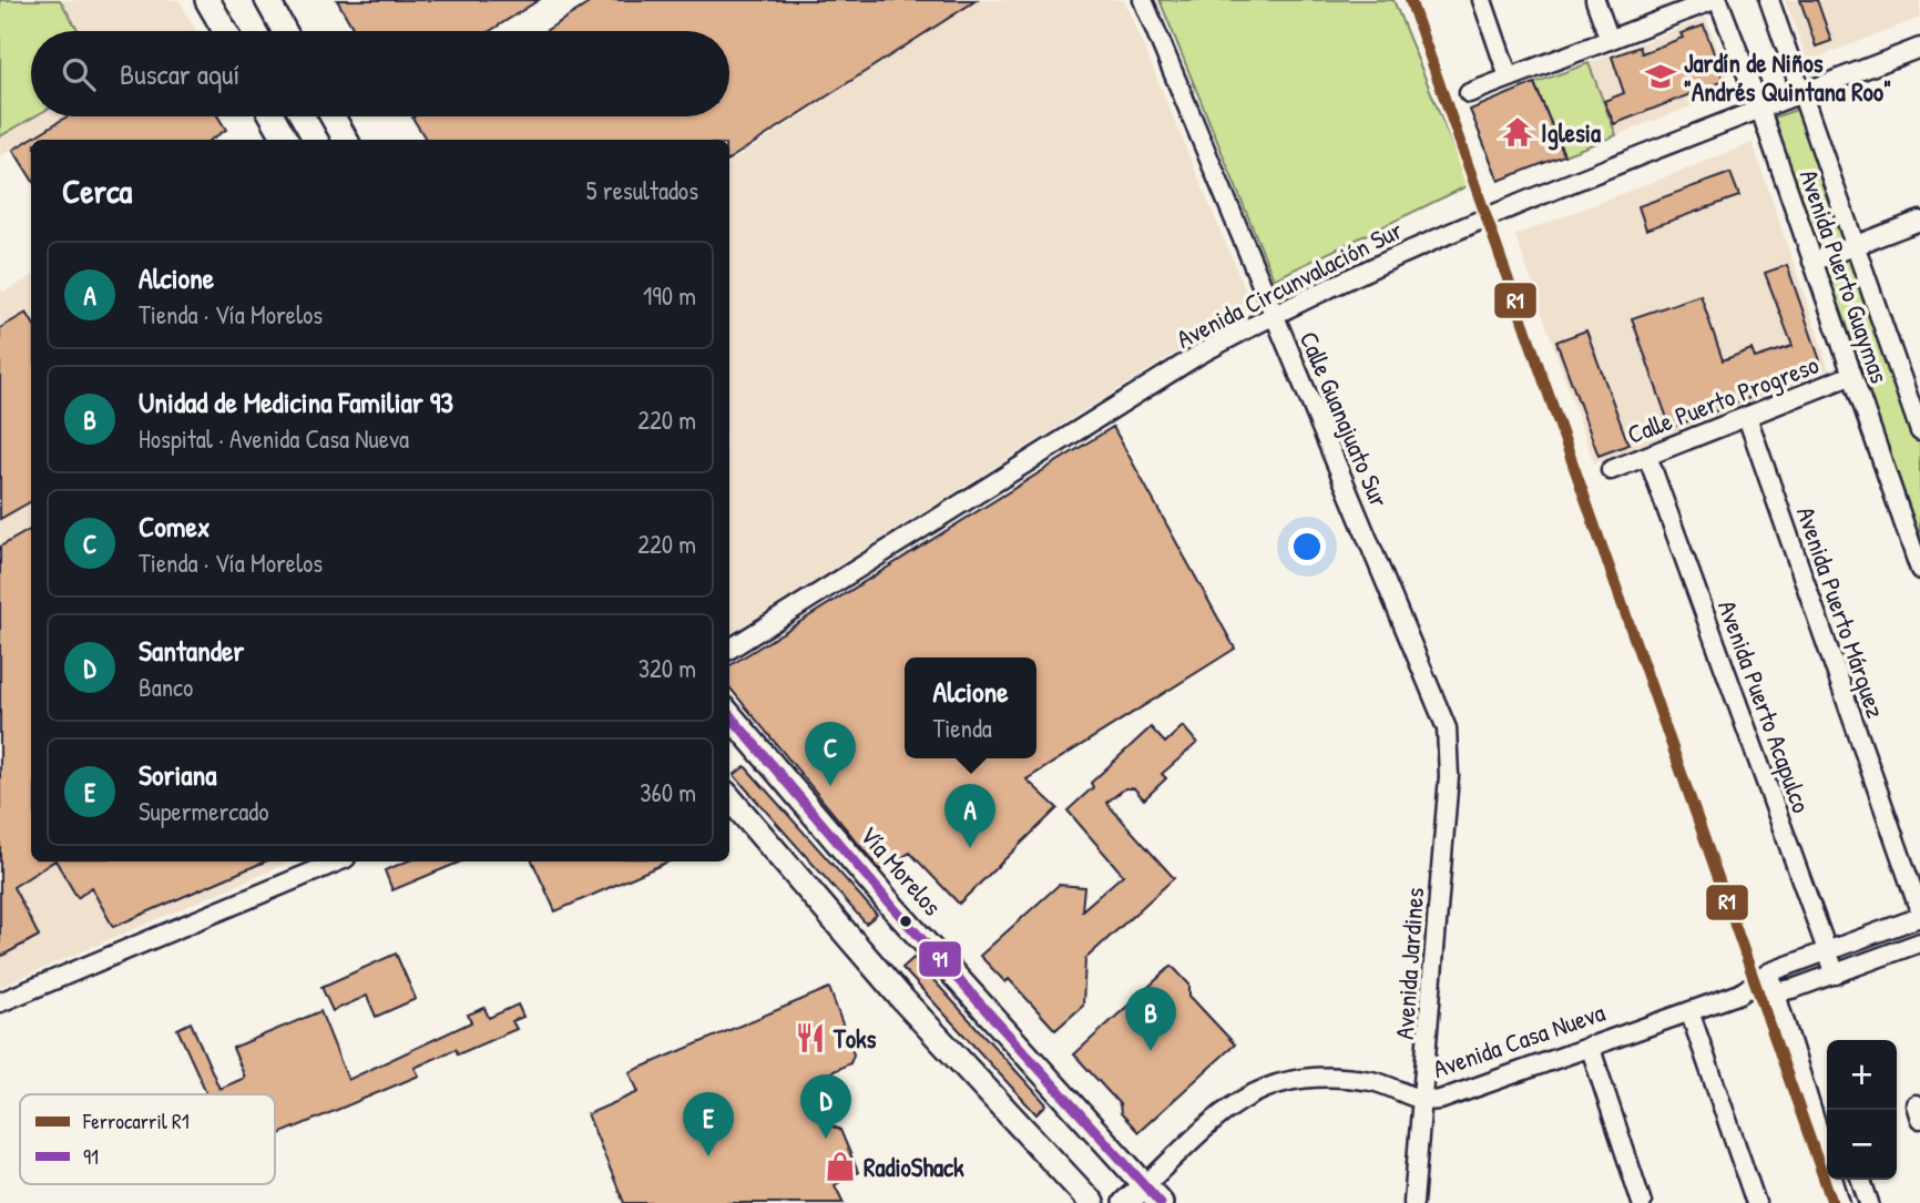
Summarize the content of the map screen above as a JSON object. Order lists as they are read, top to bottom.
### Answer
{
  "streets": {
    "main road": ["Vía Morelos", "Avenida Casa Nueva"],
    "street": [
      "Avenida Puerto Guaymas",
      "Avenida Circunvalación Sur",
      "Calle Puerto Progreso",
      "Calle Guanajuato Sur",
      "Avenida Puerto Márquez",
      "Avenida Puerto Acapulco",
      "Avenida Jardines"
    ]
  },
  "crossings": [
    ["Avenida Puerto Guaymas", "Avenida Circunvalación Sur"],
    ["Avenida Puerto Guaymas", "Calle Puerto Progreso"],
    ["Avenida Circunvalación Sur", "Calle Guanajuato Sur"],
    ["Calle Puerto Progreso", "Avenida Puerto Márquez"],
    ["Calle Puerto Progreso", "Avenida Puerto Acapulco"],
    ["Calle Guanajuato Sur", "Avenida Jardines"],
    ["Avenida Puerto Acapulco", "Avenida Casa Nueva"],
    ["Vía Morelos", "Avenida Casa Nueva"],
    ["Avenida Jardines", "Avenida Casa Nueva"]
  ],
  "places": {
    "school or university": ["Jardín de Niños \"Andrés Quintana Roo\""],
    "temple": ["Iglesia"],
    "restaurant": ["Toks"],
    "shop": ["RadioShack"]
  },
  "lines": ["rail line R1", "transit line 91"],
  "legend": ["Ferrocarril R1", "91"],
  "page": {
    "search": "Buscar aquí",
    "heading": ["Cerca", "5 resultados"],
    "list": [
      {
        "mark": "A",
        "name": "Alcione",
        "note": "Tienda · Vía Morelos",
        "value": "190 m"
      },
      {
        "mark": "B",
        "name": "Unidad de Medicina Familiar 93",
        "note": "Hospital · Avenida Casa Nueva",
        "value": "220 m"
      },
      {
        "mark": "C",
        "name": "Comex",
        "note": "Tienda · Vía Morelos",
        "value": "220 m"
      },
      {
        "mark": "D",
        "name": "Santander",
        "note": "Banco",
        "value": "320 m"
      },
      {
        "mark": "E",
        "name": "Soriana",
        "note": "Supermercado",
        "value": "360 m"
      }
    ],
    "popup": ["Alcione", "Tienda"],
    "pins": [
      "C",
      "A",
      "B",
      "D",
      "E"
    ],
    "map_buttons": ["+", "−"]
  }
}
